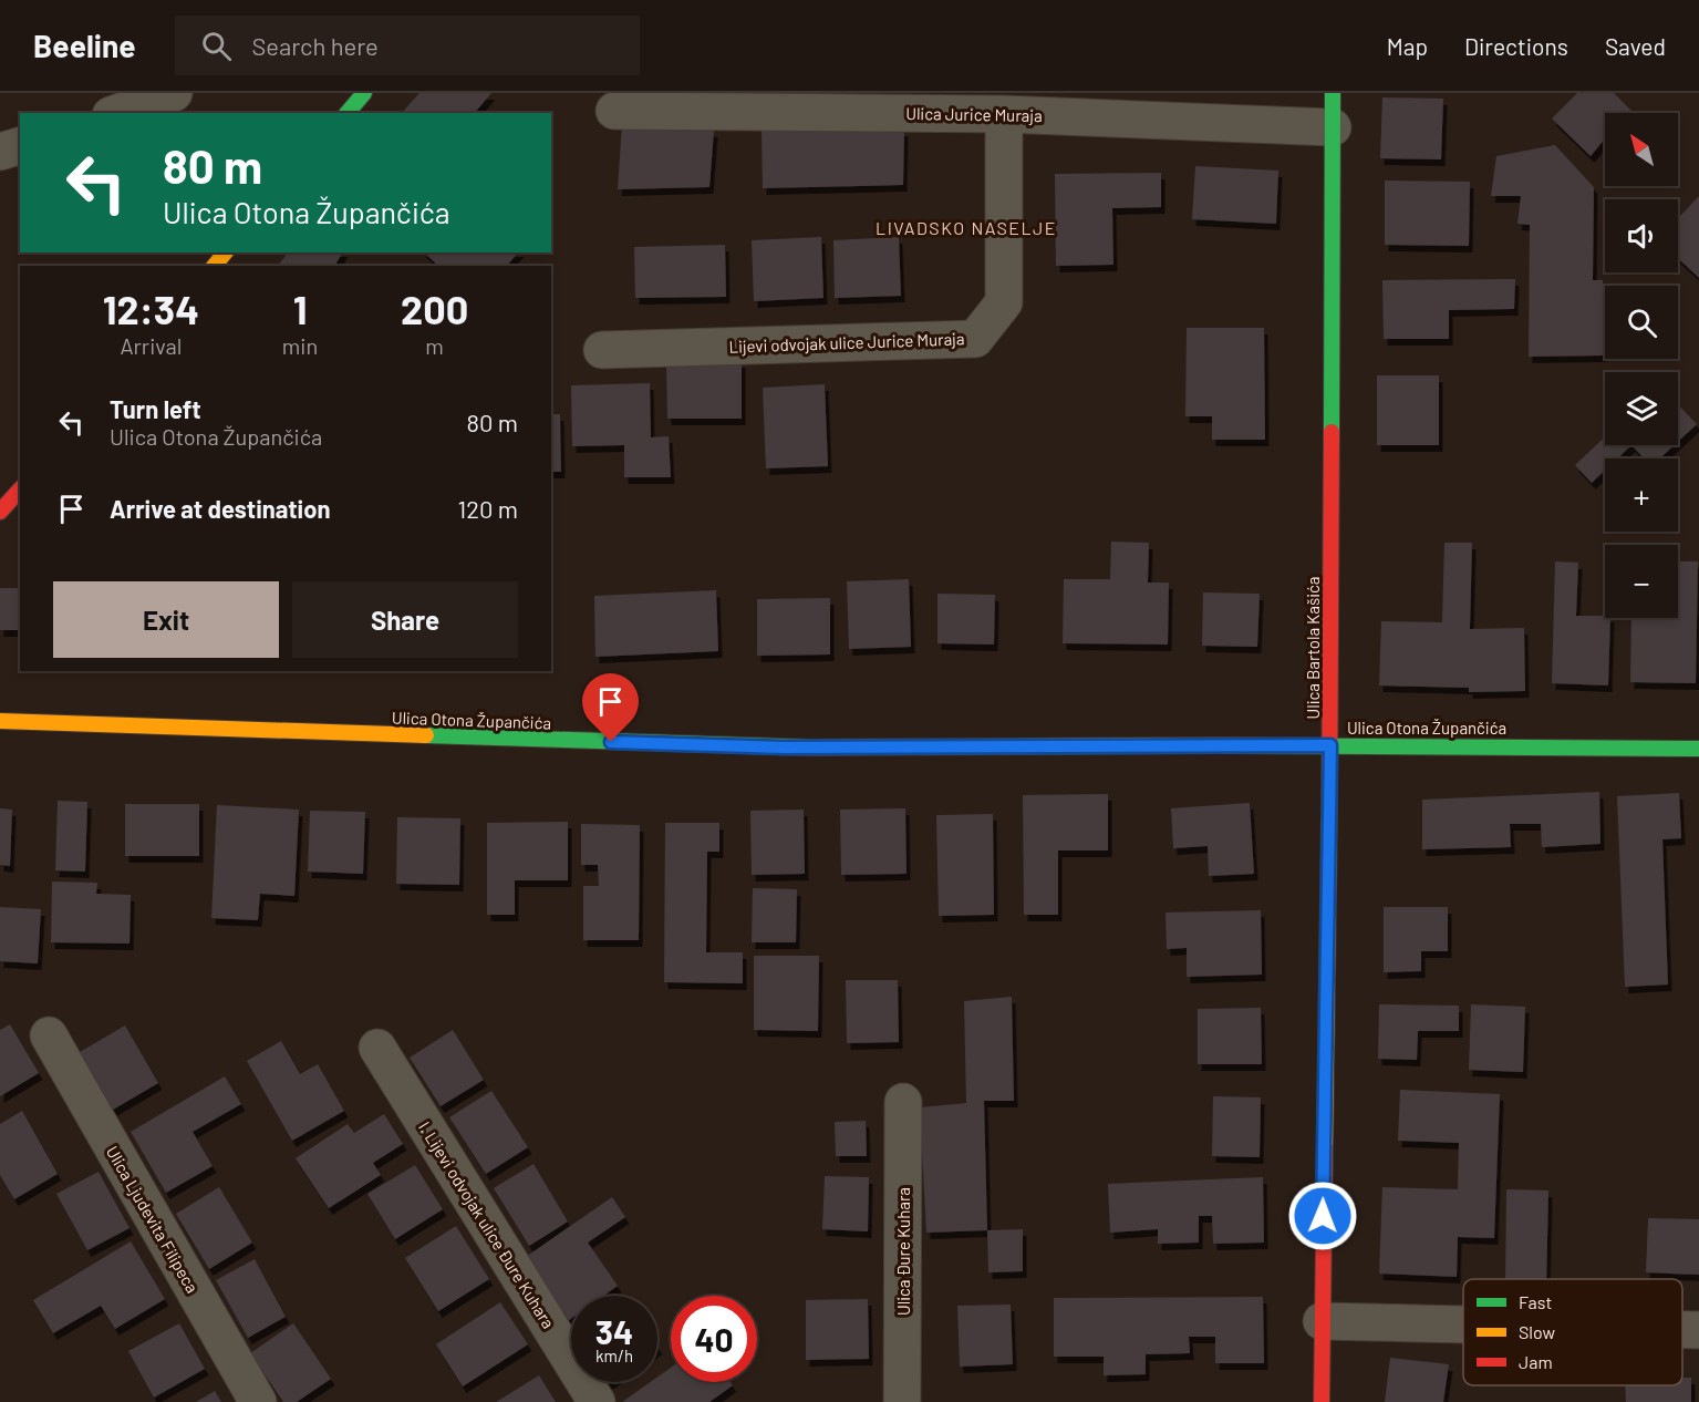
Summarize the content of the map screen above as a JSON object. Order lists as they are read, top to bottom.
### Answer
{
  "streets": {
    "street": [
      "Ulica Jurice Muraja",
      "Lijevi odvojak ulice Jurice Muraja",
      "Ulica Bartola Kašića",
      "Ulica Otona Župančića",
      "Ulica Ljudevita Filipeca",
      "I. Lijevi odvojak ulice Đure Kuhara",
      "Ulica Đure Kuhara"
    ]
  },
  "crossings": [
    ["Ulica Jurice Muraja", "Lijevi odvojak ulice Jurice Muraja"],
    ["Ulica Jurice Muraja", "Ulica Bartola Kašića"],
    ["Ulica Bartola Kašića", "Ulica Otona Župančića"]
  ],
  "districts": ["LIVADSKO NASELJE"],
  "legend": ["Fast", "Slow", "Jam"],
  "north": "top left",
  "page": {
    "header": "Beeline",
    "search": "Search here",
    "nav": ["Map", "Directions", "Saved"],
    "map_buttons": ["+", "−"],
    "turn": ["80 m", "Ulica Otona Župančića"],
    "eta": [
      "12:34",
      "Arrival",
      "1",
      "min",
      "200",
      "m"
    ],
    "list": [
      {
        "name": "Turn left",
        "note": "Ulica Otona Župančića",
        "value": "80 m"
      },
      {
        "name": "Arrive at destination",
        "value": "120 m"
      }
    ],
    "buttons": ["Exit", "Share"],
    "speed": "34 km/h",
    "limit": "40"
  }
}
